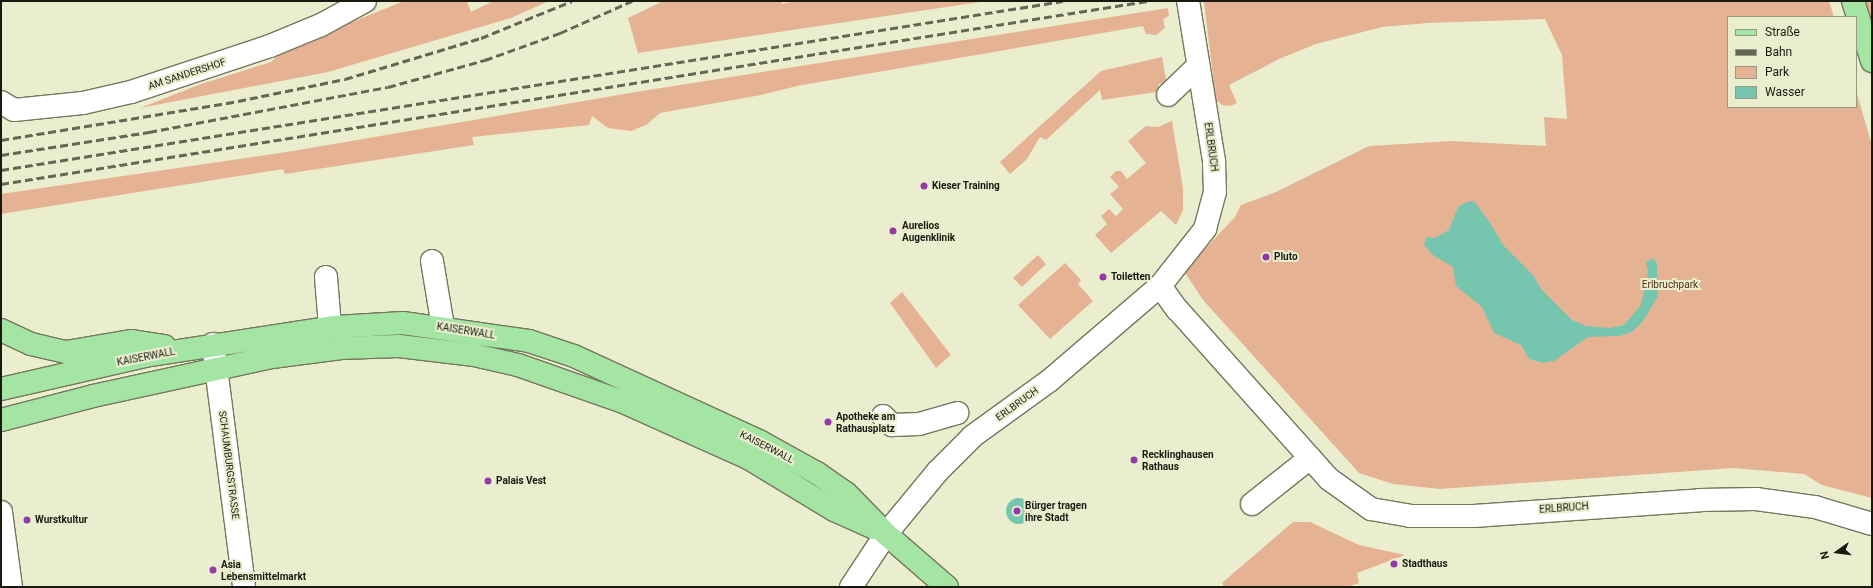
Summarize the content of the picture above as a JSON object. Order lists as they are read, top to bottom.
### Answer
{
  "streets": {
    "main road": ["KAISERWALL"],
    "street": ["AM SANDERSHOF", "ERLBRUCH", "SCHAUMBURGSTRASSE"]
  },
  "crossings": [
    ["ERLBRUCH", "KAISERWALL"],
    ["KAISERWALL", "SCHAUMBURGSTRASSE"]
  ],
  "parks": ["Erlbruchpark"],
  "places": [
    "Kieser Training",
    "Aurelios Augenklinik",
    "Pluto",
    "Toiletten",
    "Apotheke am Rathausplatz",
    "Recklinghausen Rathaus",
    "Palais Vest",
    "Bürger tragen ihre Stadt",
    "Wurstkultur",
    "Stadthaus",
    "Asia Lebensmittelmarkt"
  ],
  "legend": [
    "Straße",
    "Bahn",
    "Park",
    "Wasser"
  ],
  "north": "left"
}
